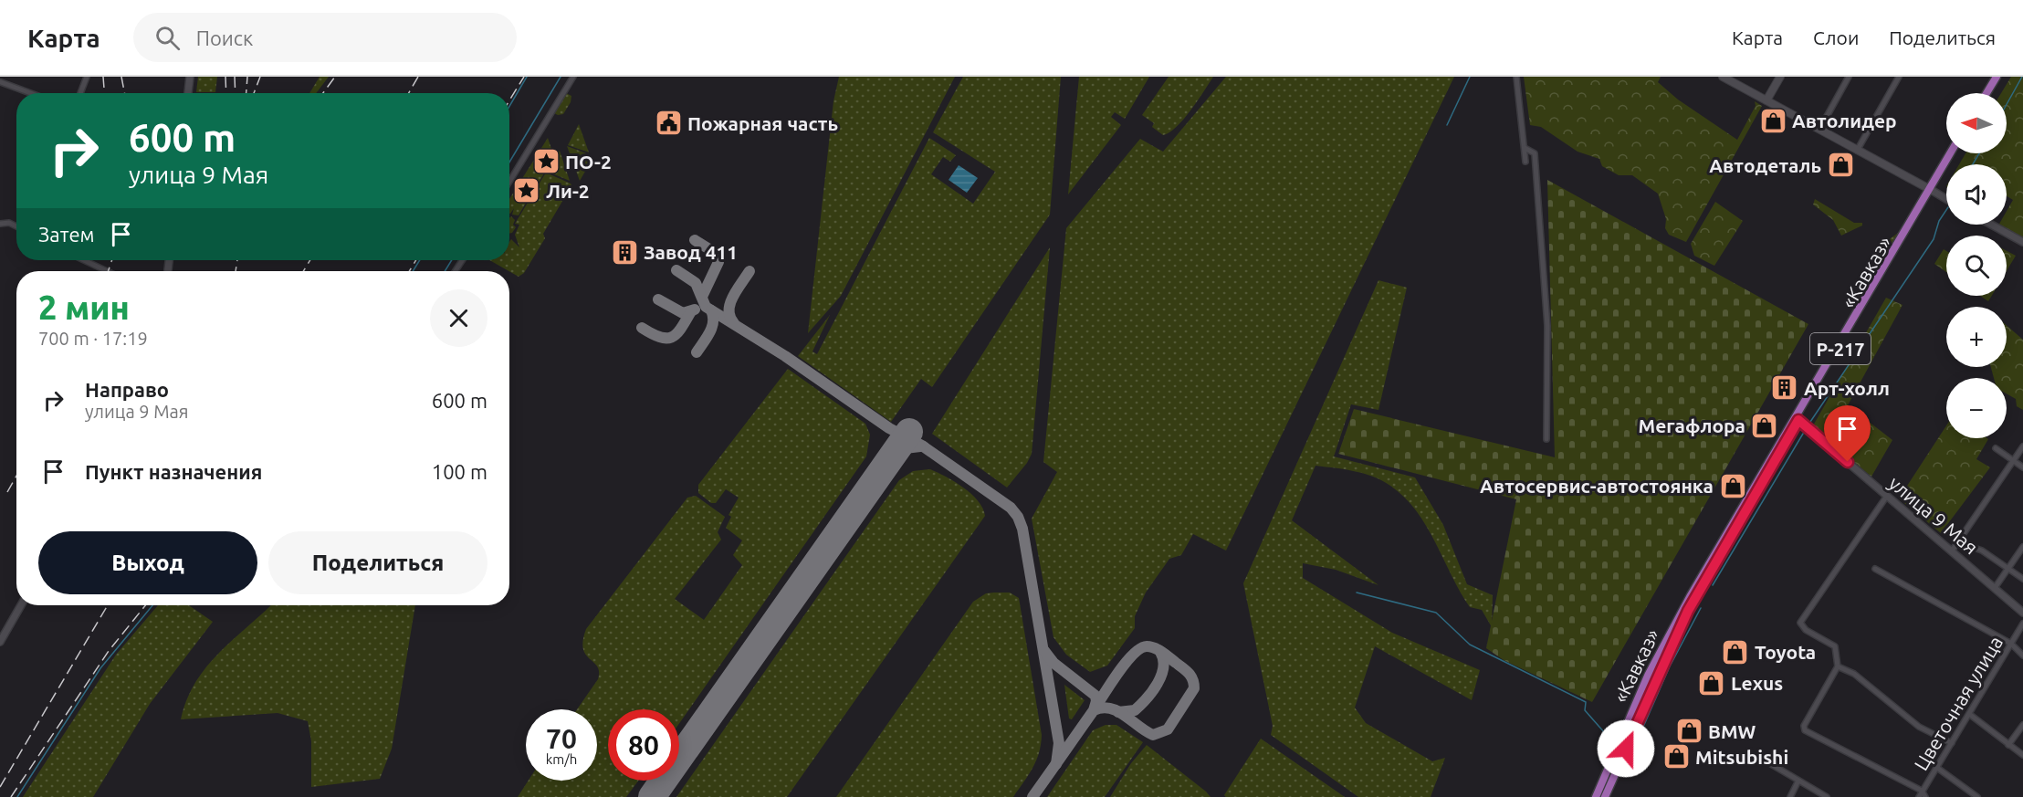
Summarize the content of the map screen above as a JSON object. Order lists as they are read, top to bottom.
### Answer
{
  "streets": {
    "highway": ["«Кавказ»", "Р-217"],
    "street": ["улица 9 Мая", "Цветочная улица"]
  },
  "crossings": [
    ["«Кавказ»", "Р-217"],
    ["«Кавказ»", "улица 9 Мая"]
  ],
  "places": {
    "shop": [
      "Автолидер",
      "Автодеталь",
      "Мегафлора",
      "Автосервис-автостоянка",
      "Toyota",
      "Lexus",
      "BMW",
      "Mitsubishi"
    ],
    "public building": ["Пожарная часть"],
    "place": ["ПО-2", "Ли-2"],
    "building": ["Завод 411", "Арт-холл"]
  },
  "north": "left",
  "page": {
    "header": "Карта",
    "search": "Поиск",
    "nav": ["Карта", "Слои", "Поделиться"],
    "map_buttons": ["+", "−"],
    "turn": ["600 m", "улица 9 Мая"],
    "then": "Затем",
    "heading": ["2 мин", "700 m · 17:19"],
    "list": [
      {
        "name": "Направо",
        "note": "улица 9 Мая",
        "value": "600 m"
      },
      {
        "name": "Пункт назначения",
        "value": "100 m"
      }
    ],
    "buttons": ["Выход", "Поделиться"],
    "speed": "70 km/h",
    "limit": "80"
  }
}
